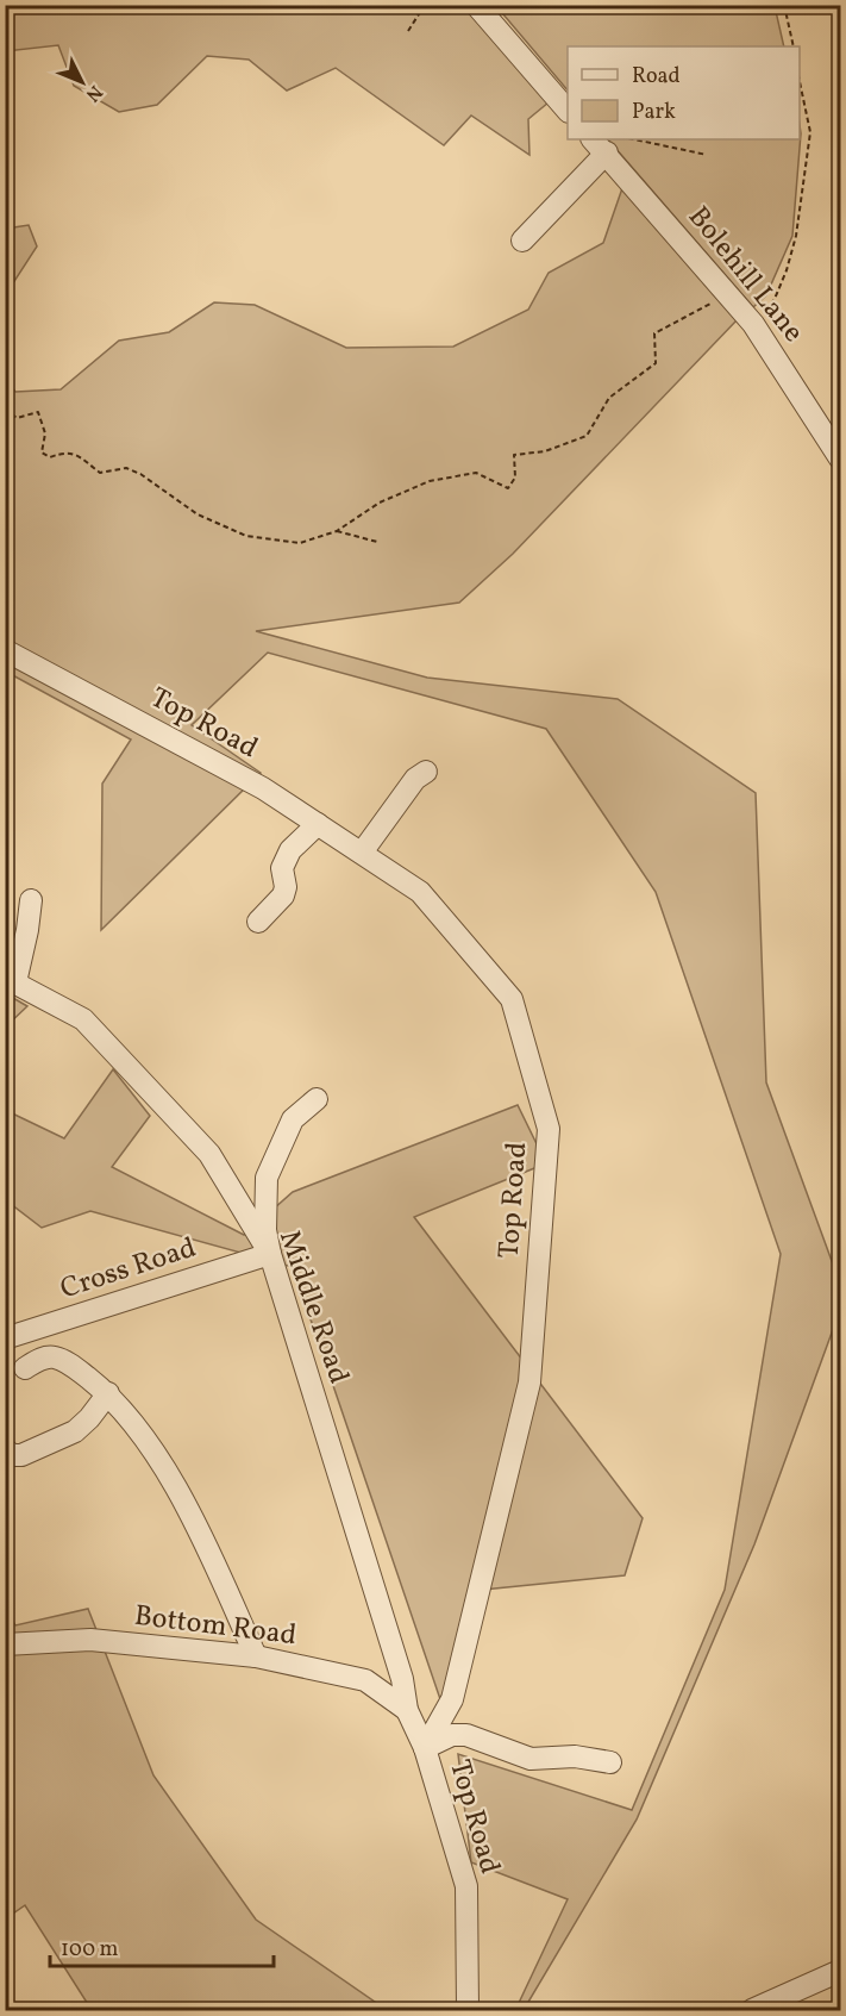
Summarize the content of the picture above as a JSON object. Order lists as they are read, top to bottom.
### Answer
{
  "streets": {
    "street": [
      "Bolehill Lane",
      "Top Road",
      "Cross Road",
      "Middle Road",
      "Bottom Road"
    ]
  },
  "crossings": [
    ["Top Road", "Middle Road"],
    ["Cross Road", "Middle Road"],
    ["Middle Road", "Bottom Road"]
  ],
  "legend": ["Road", "Park"],
  "scale_bar": "100 m",
  "north": "bottom right"
}
